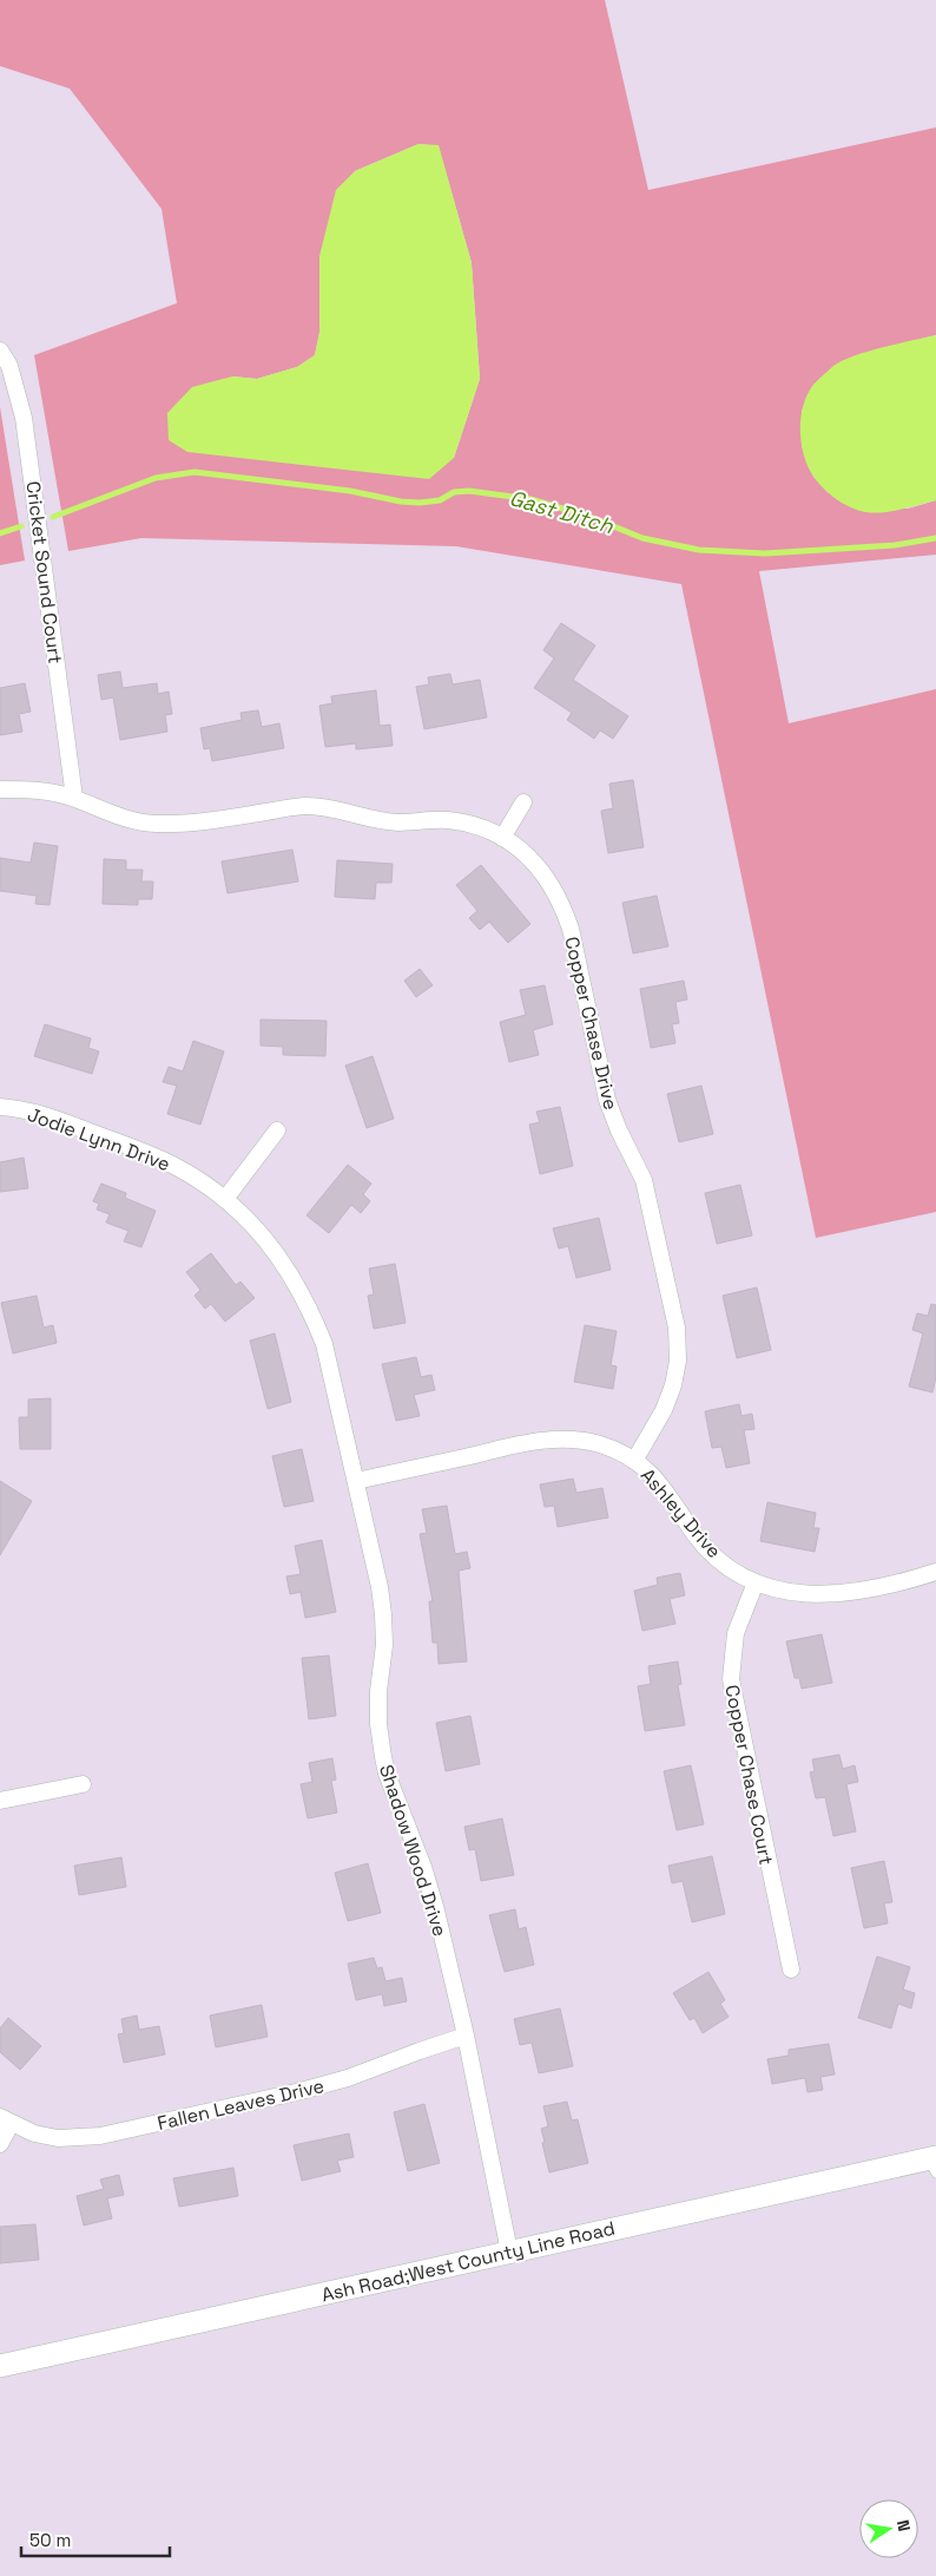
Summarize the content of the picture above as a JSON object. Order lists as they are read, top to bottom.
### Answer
{
  "streets": {
    "main road": ["Ash Road;West County Line Road"],
    "street": [
      "Cricket Sound Court",
      "Copper Chase Drive",
      "Jodie Lynn Drive",
      "Ashley Drive",
      "Copper Chase Court",
      "Shadow Wood Drive",
      "Fallen Leaves Drive"
    ]
  },
  "crossings": [
    ["Cricket Sound Court", "Copper Chase Drive"],
    ["Copper Chase Drive", "Ashley Drive"],
    ["Jodie Lynn Drive", "Shadow Wood Drive"],
    ["Ashley Drive", "Copper Chase Court"],
    ["Ashley Drive", "Shadow Wood Drive"],
    ["Shadow Wood Drive", "Fallen Leaves Drive"],
    ["Shadow Wood Drive", "Ash Road;West County Line Road"]
  ],
  "water": ["Gast Ditch"],
  "scale_bar": "50 m",
  "north": "right"
}
